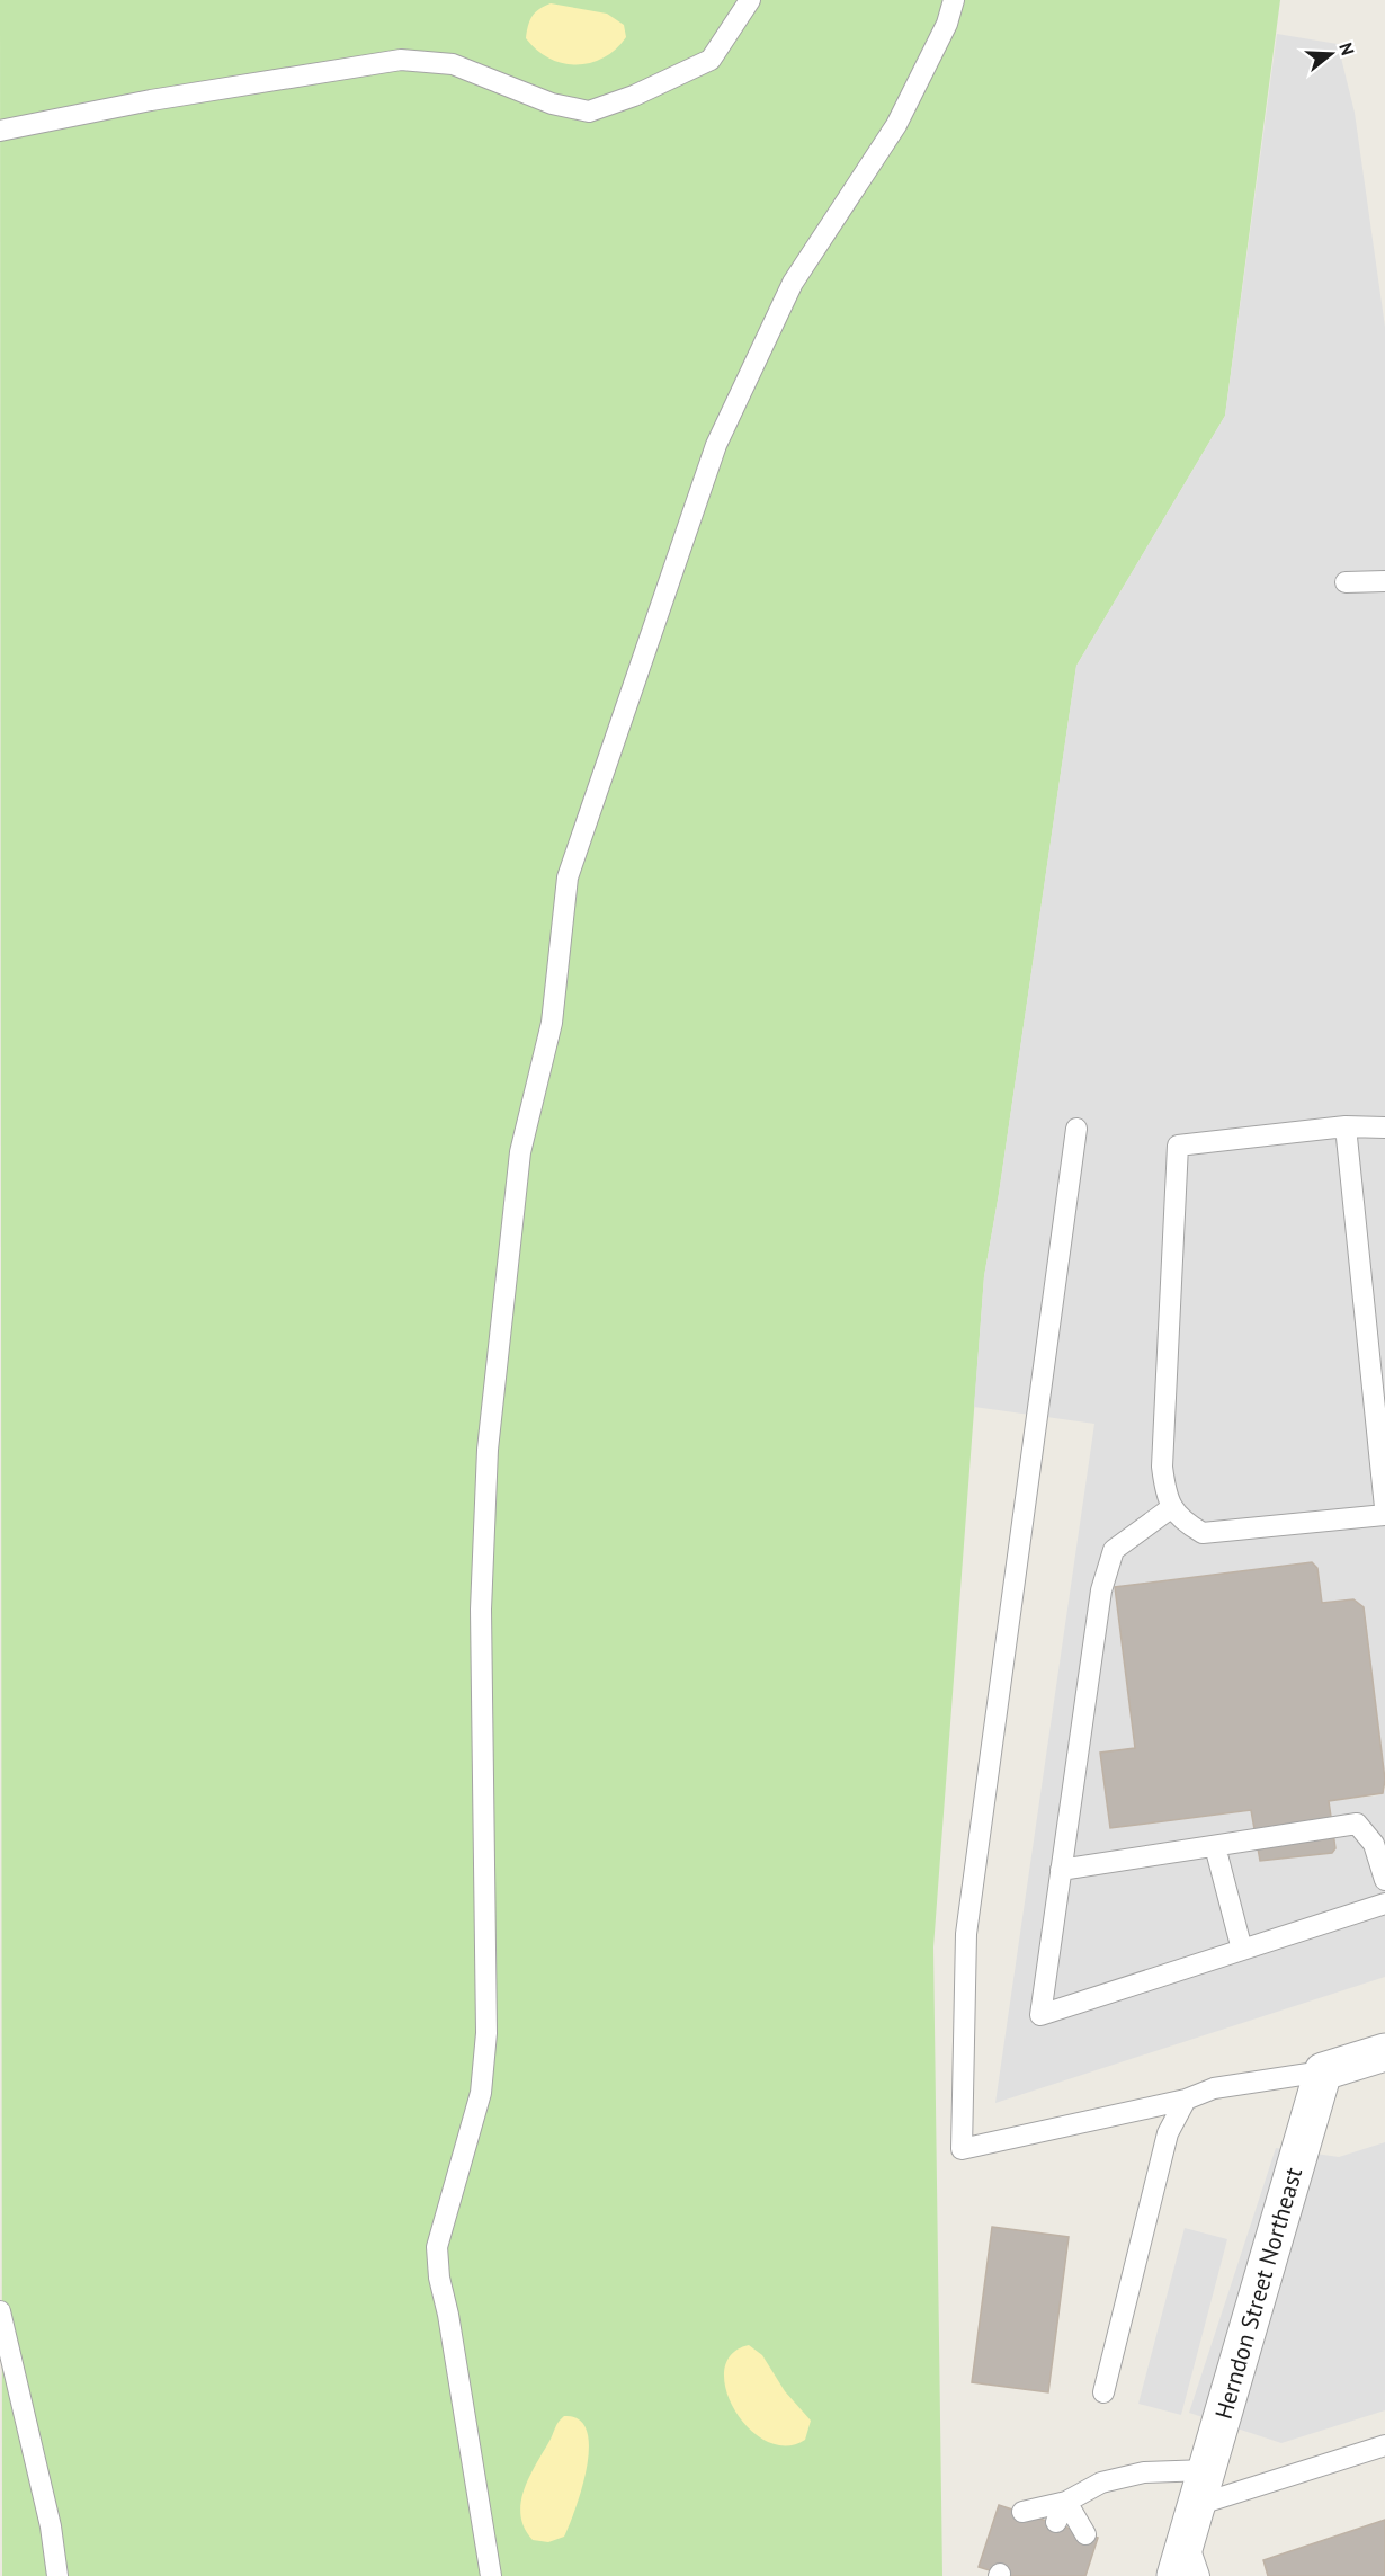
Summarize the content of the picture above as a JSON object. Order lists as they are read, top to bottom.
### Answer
{
  "streets": {
    "street": ["Herndon Street Northeast"]
  },
  "north": "right"
}
